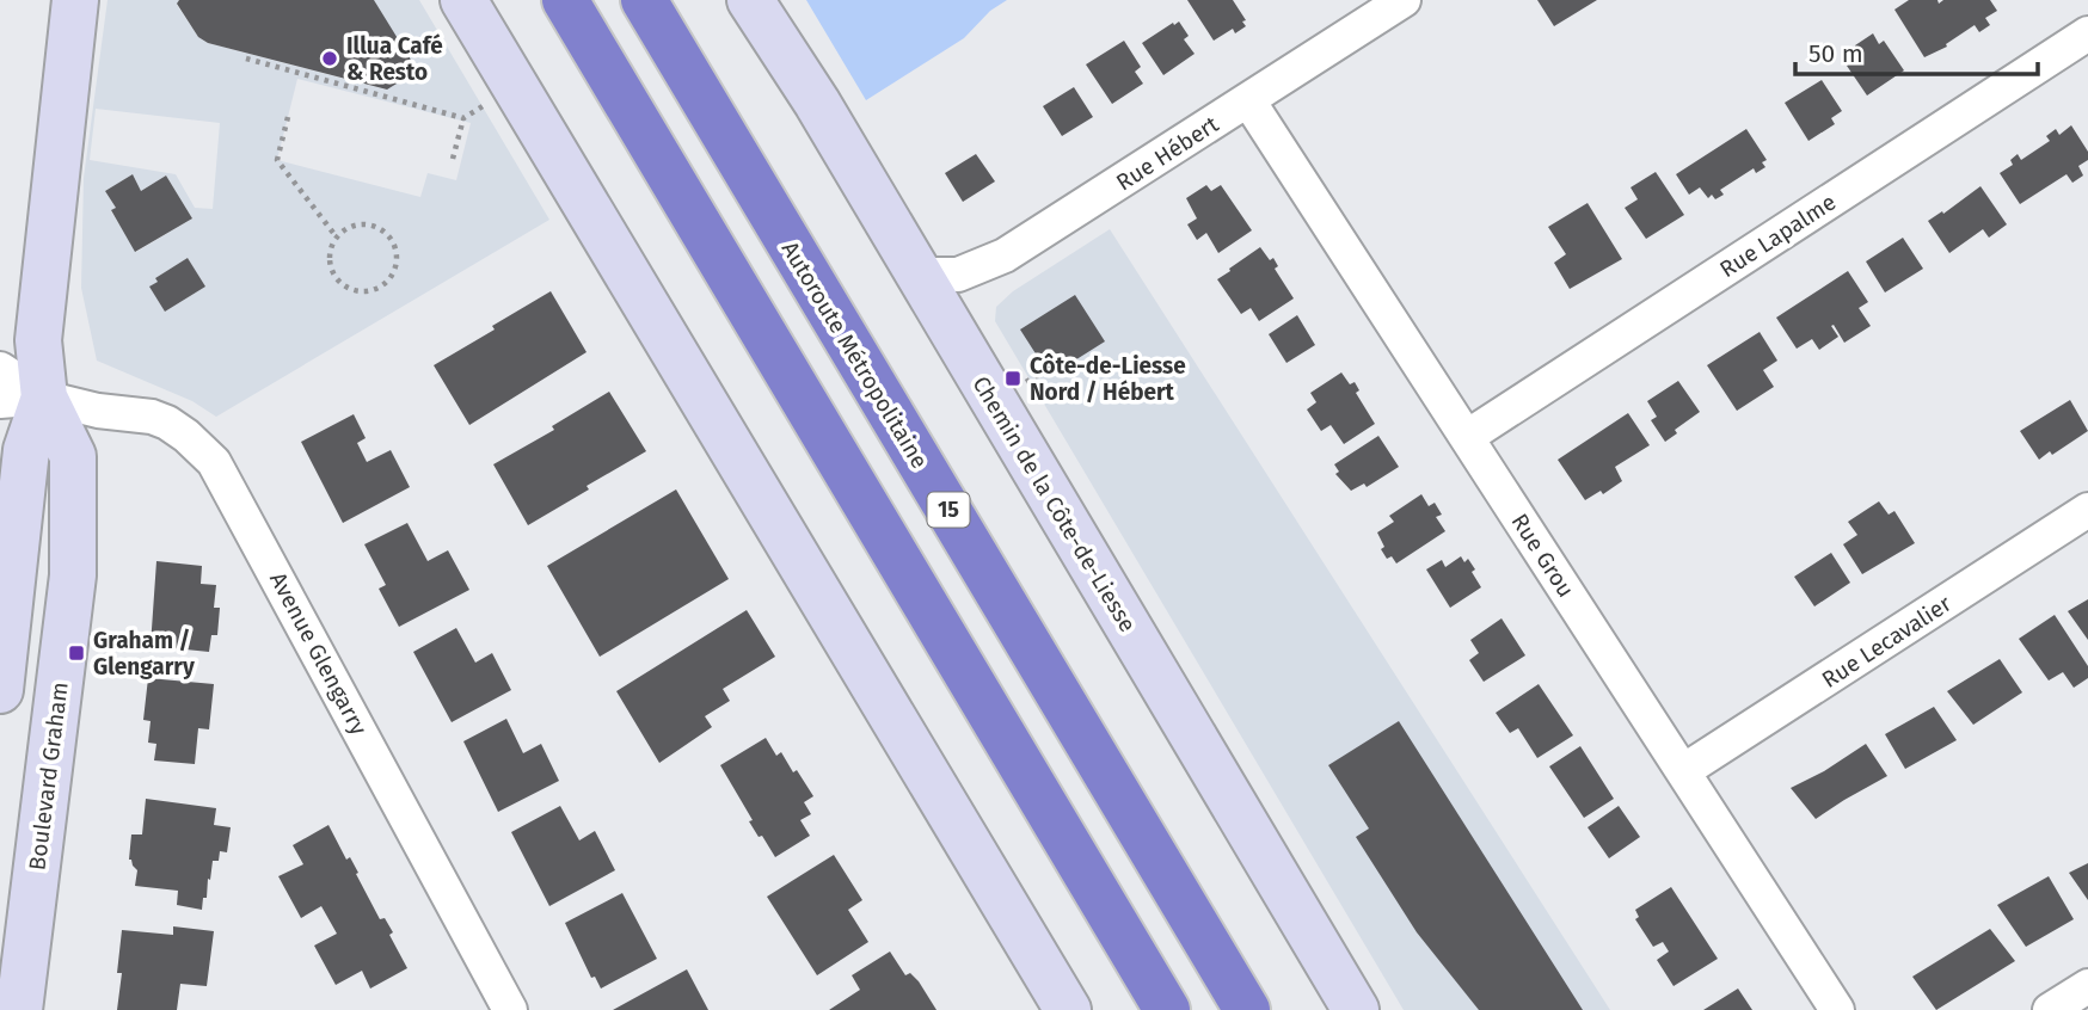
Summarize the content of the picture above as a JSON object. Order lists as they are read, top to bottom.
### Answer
{
  "streets": {
    "highway": ["Autoroute Métropolitaine", "15"],
    "main road": ["Chemin de la Côte-de-Liesse", "Boulevard Graham"],
    "street": [
      "Rue Hébert",
      "Rue Lapalme",
      "Rue Grou",
      "Rue Lecavalier",
      "Avenue Glengarry"
    ]
  },
  "crossings": [
    ["Rue Hébert", "Chemin de la Côte-de-Liesse"],
    ["Rue Hébert", "Rue Grou"],
    ["Rue Lapalme", "Rue Grou"],
    ["Rue Grou", "Rue Lecavalier"],
    ["Avenue Glengarry", "Boulevard Graham"]
  ],
  "places": {
    "other": ["Illua Café & Resto"],
    "transit": ["Côte-de-Liesse Nord / Hébert", "Graham / Glengarry"]
  },
  "scale_bar": "50 m"
}
